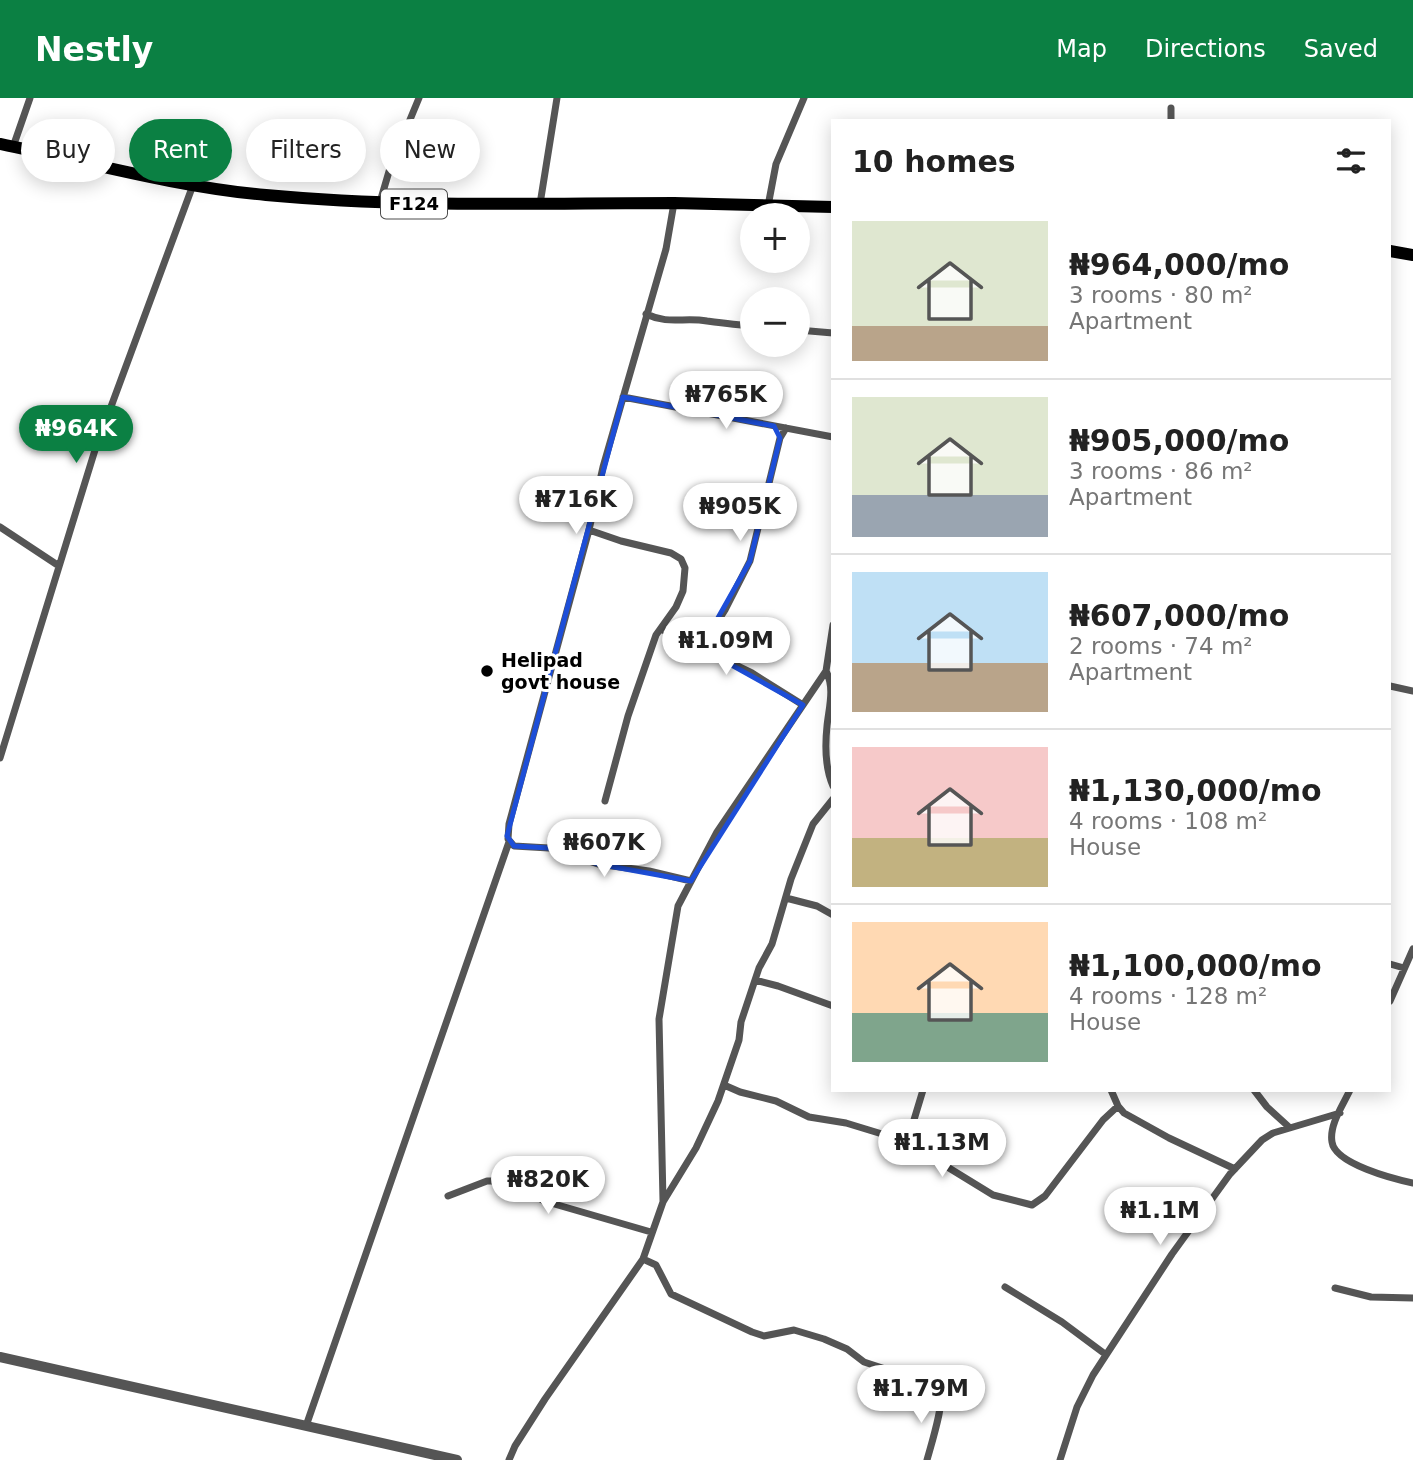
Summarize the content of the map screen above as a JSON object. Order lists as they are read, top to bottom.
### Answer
{
  "streets": {
    "main road": ["F124"]
  },
  "places": ["Helipad govt house"],
  "page": {
    "header": "Nestly",
    "nav": ["Map", "Directions", "Saved"],
    "chip": [
      "Buy",
      "Rent",
      "Filters",
      "New"
    ],
    "heading": "10 homes",
    "map_buttons": ["+", "−"],
    "list": [
      {
        "name": "₦964,000/mo",
        "note": "3 rooms · 80 m² · Apartment"
      },
      {
        "name": "₦905,000/mo",
        "note": "3 rooms · 86 m² · Apartment"
      },
      {
        "name": "₦607,000/mo",
        "note": "2 rooms · 74 m² · Apartment"
      },
      {
        "name": "₦1,130,000/mo",
        "note": "4 rooms · 108 m² · House"
      },
      {
        "name": "₦1,100,000/mo",
        "note": "4 rooms · 128 m² · House"
      }
    ],
    "price": [
      "₦765K",
      "₦964K",
      "₦716K",
      "₦905K",
      "₦1.09M",
      "₦607K",
      "₦1.13M",
      "₦820K",
      "₦1.1M",
      "₦1.79M"
    ]
  }
}
